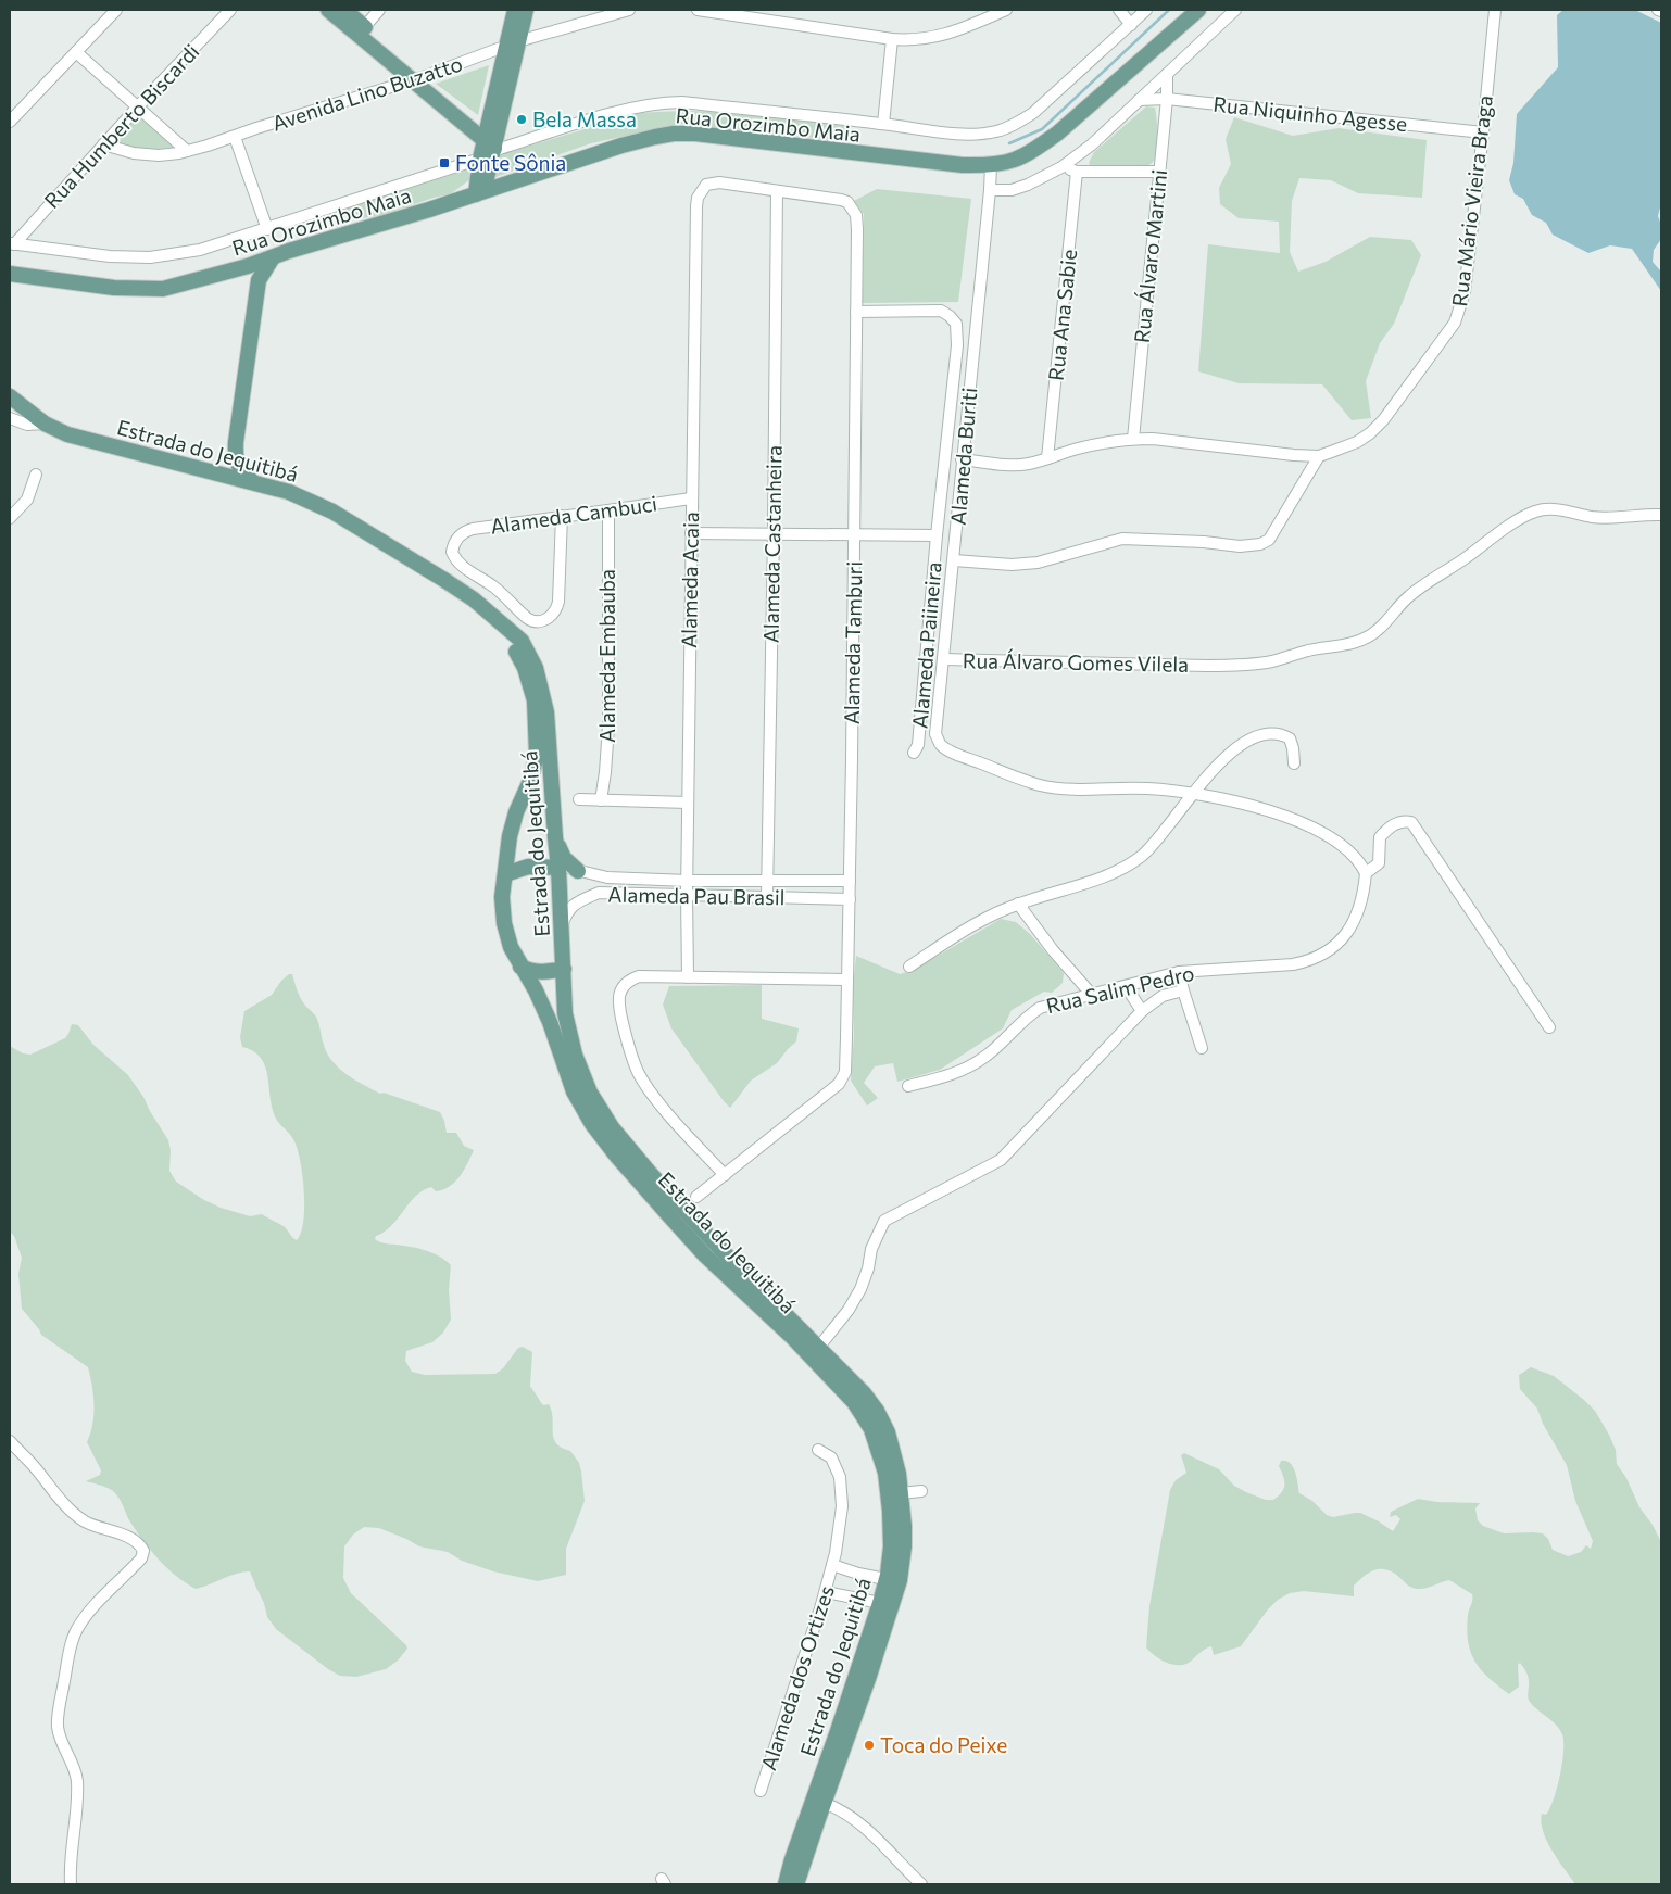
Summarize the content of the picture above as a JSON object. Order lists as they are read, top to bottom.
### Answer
{
  "streets": {
    "main road": ["Rua Orozimbo Maia", "Estrada do Jequitibá"],
    "street": [
      "Avenida Lino Buzatto",
      "Rua Niquinho Agesse",
      "Rua Humberto Biscardi",
      "Rua Mário Vieira Braga",
      "Rua Álvaro Martini",
      "Rua Ana Sabie",
      "Alameda Buriti",
      "Alameda Cambuci",
      "Alameda Castanheira",
      "Alameda Acaia",
      "Alameda Tamburi",
      "Alameda Paiineira",
      "Alameda Embauba",
      "Rua Álvaro Gomes Vilela",
      "Alameda Pau Brasil",
      "Rua Salim Pedro",
      "Alameda dos Ortizes"
    ]
  },
  "crossings": [
    ["Avenida Lino Buzatto", "Rua Humberto Biscardi"],
    ["Rua Niquinho Agesse", "Rua Mário Vieira Braga"],
    ["Rua Niquinho Agesse", "Rua Álvaro Martini"],
    ["Rua Orozimbo Maia", "Alameda Buriti"],
    ["Rua Mário Vieira Braga", "Rua Álvaro Martini"],
    ["Rua Mário Vieira Braga", "Rua Ana Sabie"],
    ["Rua Mário Vieira Braga", "Alameda Buriti"],
    ["Estrada do Jequitibá", "Alameda Pau Brasil"],
    ["Alameda Buriti", "Rua Álvaro Gomes Vilela"],
    ["Alameda Cambuci", "Alameda Acaia"],
    ["Alameda Cambuci", "Alameda Embauba"],
    ["Alameda Castanheira", "Alameda Acaia"],
    ["Alameda Castanheira", "Alameda Tamburi"],
    ["Alameda Castanheira", "Alameda Pau Brasil"],
    ["Alameda Acaia", "Alameda Tamburi"],
    ["Alameda Acaia", "Alameda Pau Brasil"],
    ["Alameda Tamburi", "Alameda Paiineira"],
    ["Alameda Tamburi", "Alameda Pau Brasil"]
  ],
  "places": {
    "other": ["Bela Massa", "Toca do Peixe"],
    "transit": ["Fonte Sônia"]
  }
}
